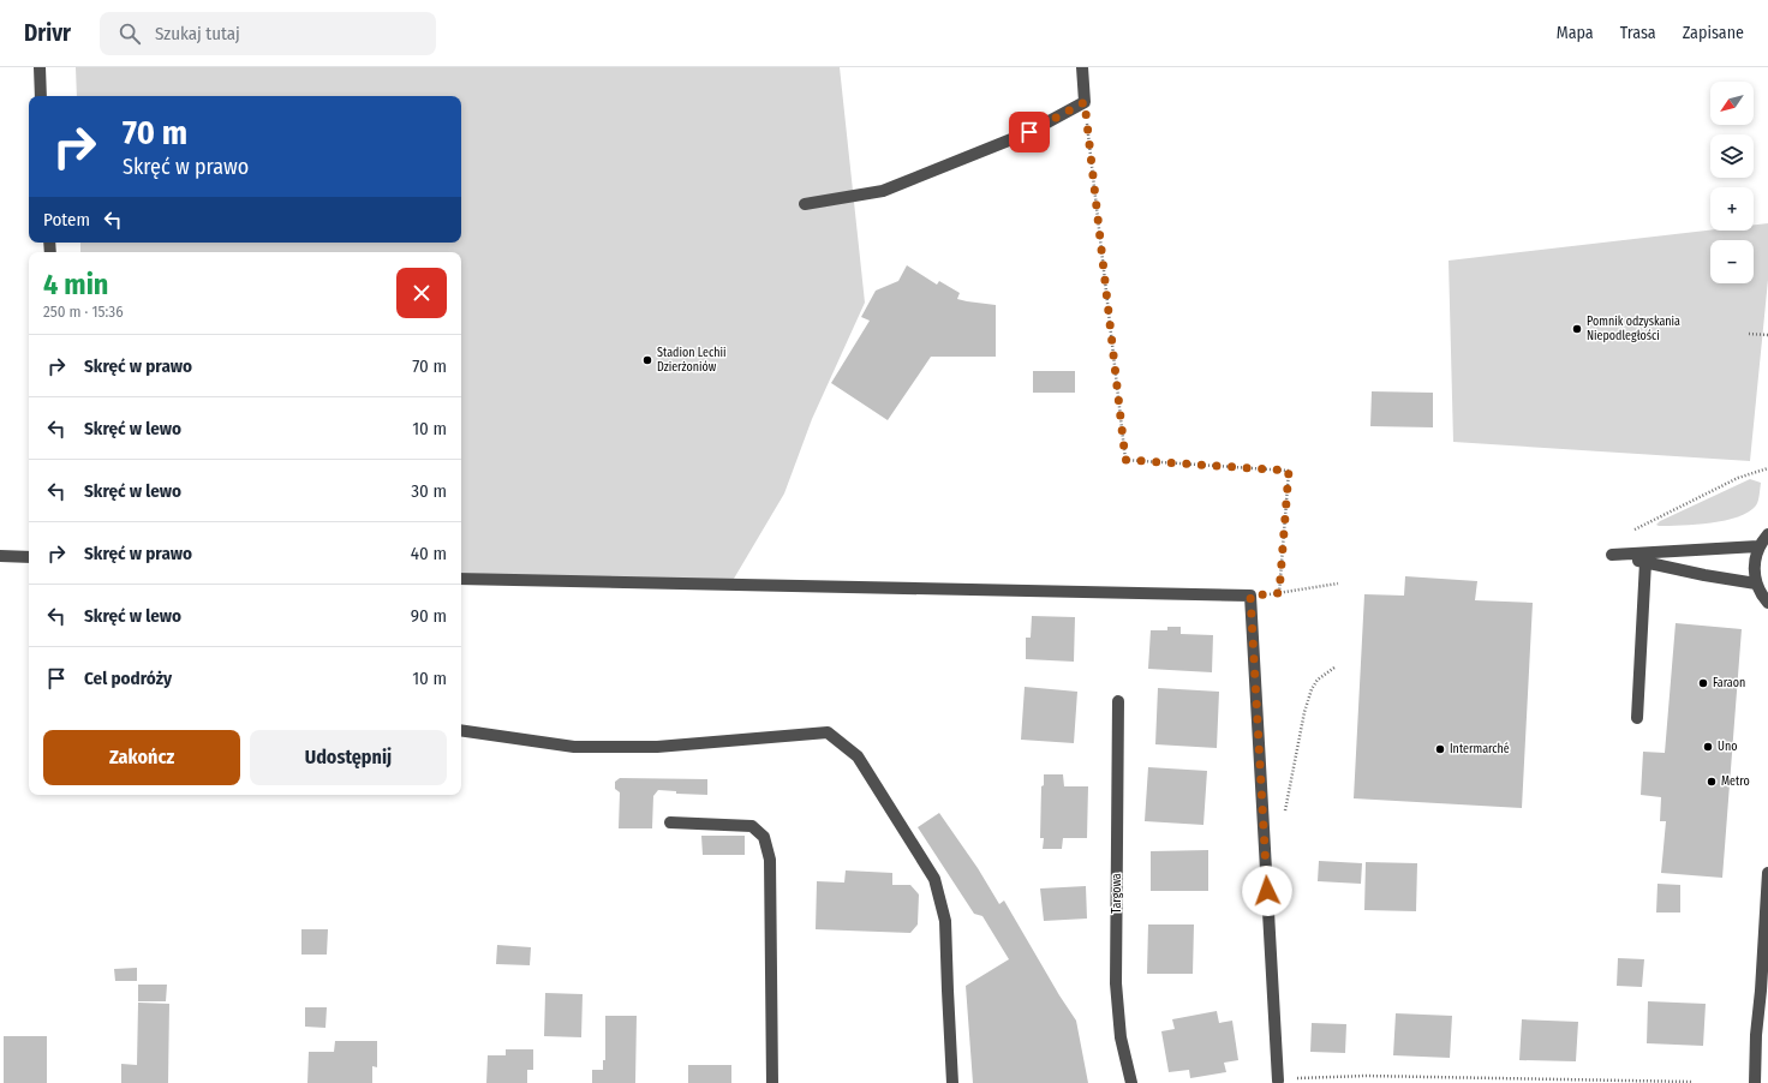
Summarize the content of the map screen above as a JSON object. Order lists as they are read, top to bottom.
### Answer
{
  "streets": {
    "street": ["Targowa"]
  },
  "places": [
    "Pomnik odzyskania Niepodległości",
    "Stadion Lechii Dzierżoniów",
    "Faraon",
    "Uno",
    "Intermarché",
    "Metro"
  ],
  "north": "bottom left",
  "page": {
    "header": "Drivr",
    "search": "Szukaj tutaj",
    "nav": ["Mapa", "Trasa", "Zapisane"],
    "map_buttons": ["+", "−"],
    "turn": ["70 m", "Skręć w prawo"],
    "then": "Potem",
    "heading": ["4 min", "250 m · 15:36"],
    "list": [
      {
        "name": "Skręć w prawo",
        "value": "70 m"
      },
      {
        "name": "Skręć w lewo",
        "value": "10 m"
      },
      {
        "name": "Skręć w lewo",
        "value": "30 m"
      },
      {
        "name": "Skręć w prawo",
        "value": "40 m"
      },
      {
        "name": "Skręć w lewo",
        "value": "90 m"
      },
      {
        "name": "Cel podróży",
        "value": "10 m"
      }
    ],
    "buttons": ["Zakończ", "Udostępnij"]
  }
}
